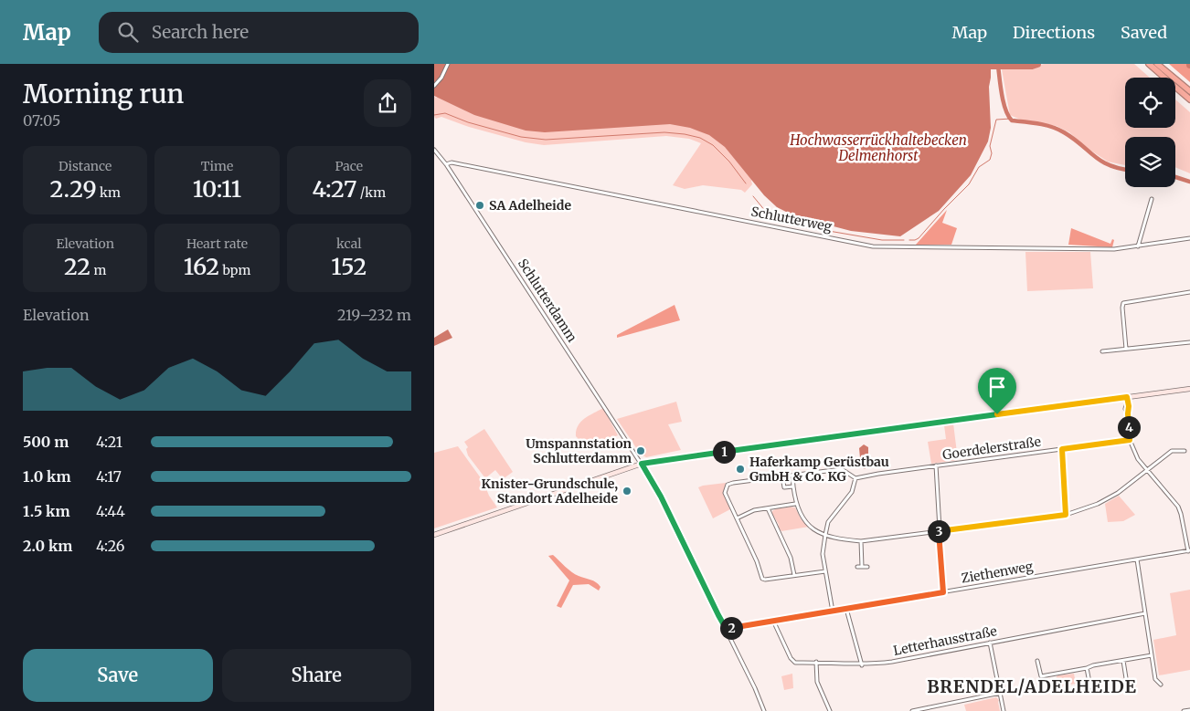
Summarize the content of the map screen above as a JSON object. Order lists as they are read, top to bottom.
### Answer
{
  "streets": {
    "street": [
      "Schlutterweg",
      "Schlutterdamm",
      "Goerdelerstraße",
      "Ziethenweg",
      "Letterhausstraße"
    ]
  },
  "crossings": [
    ["Schlutterweg", "Schlutterdamm"],
    ["Schlutterdamm", "Ziethenweg"],
    ["Ziethenweg", "Letterhausstraße"]
  ],
  "districts": ["BRENDEL/ADELHEIDE"],
  "water": ["Hochwasserrückhaltebecken Delmenhorst"],
  "places": [
    "SA Adelheide",
    "Umspannstation Schlutterdamm",
    "Haferkamp Gerüstbau GmbH & Co. KG",
    "Knister-Grundschule, Standort Adelheide"
  ],
  "page": {
    "header": "Map",
    "search": "Search here",
    "nav": ["Map", "Directions", "Saved"],
    "heading": ["Morning run", "07:05"],
    "stats": [
      ["Distance", "2.29 km"],
      ["Time", "10:11"],
      ["Pace", "4:27 /km"],
      ["Elevation", "22 m"],
      ["Heart rate", "162 bpm"],
      ["kcal", "152"]
    ],
    "chart": ["Elevation", "219–232 m"],
    "pins": [
      "4",
      "1",
      "3",
      "2"
    ],
    "list": [
      {
        "name": "500 m",
        "note": "4:21"
      },
      {
        "name": "1.0 km",
        "note": "4:17"
      },
      {
        "name": "1.5 km",
        "note": "4:44"
      },
      {
        "name": "2.0 km",
        "note": "4:26"
      }
    ],
    "buttons": ["Save", "Share"]
  }
}
